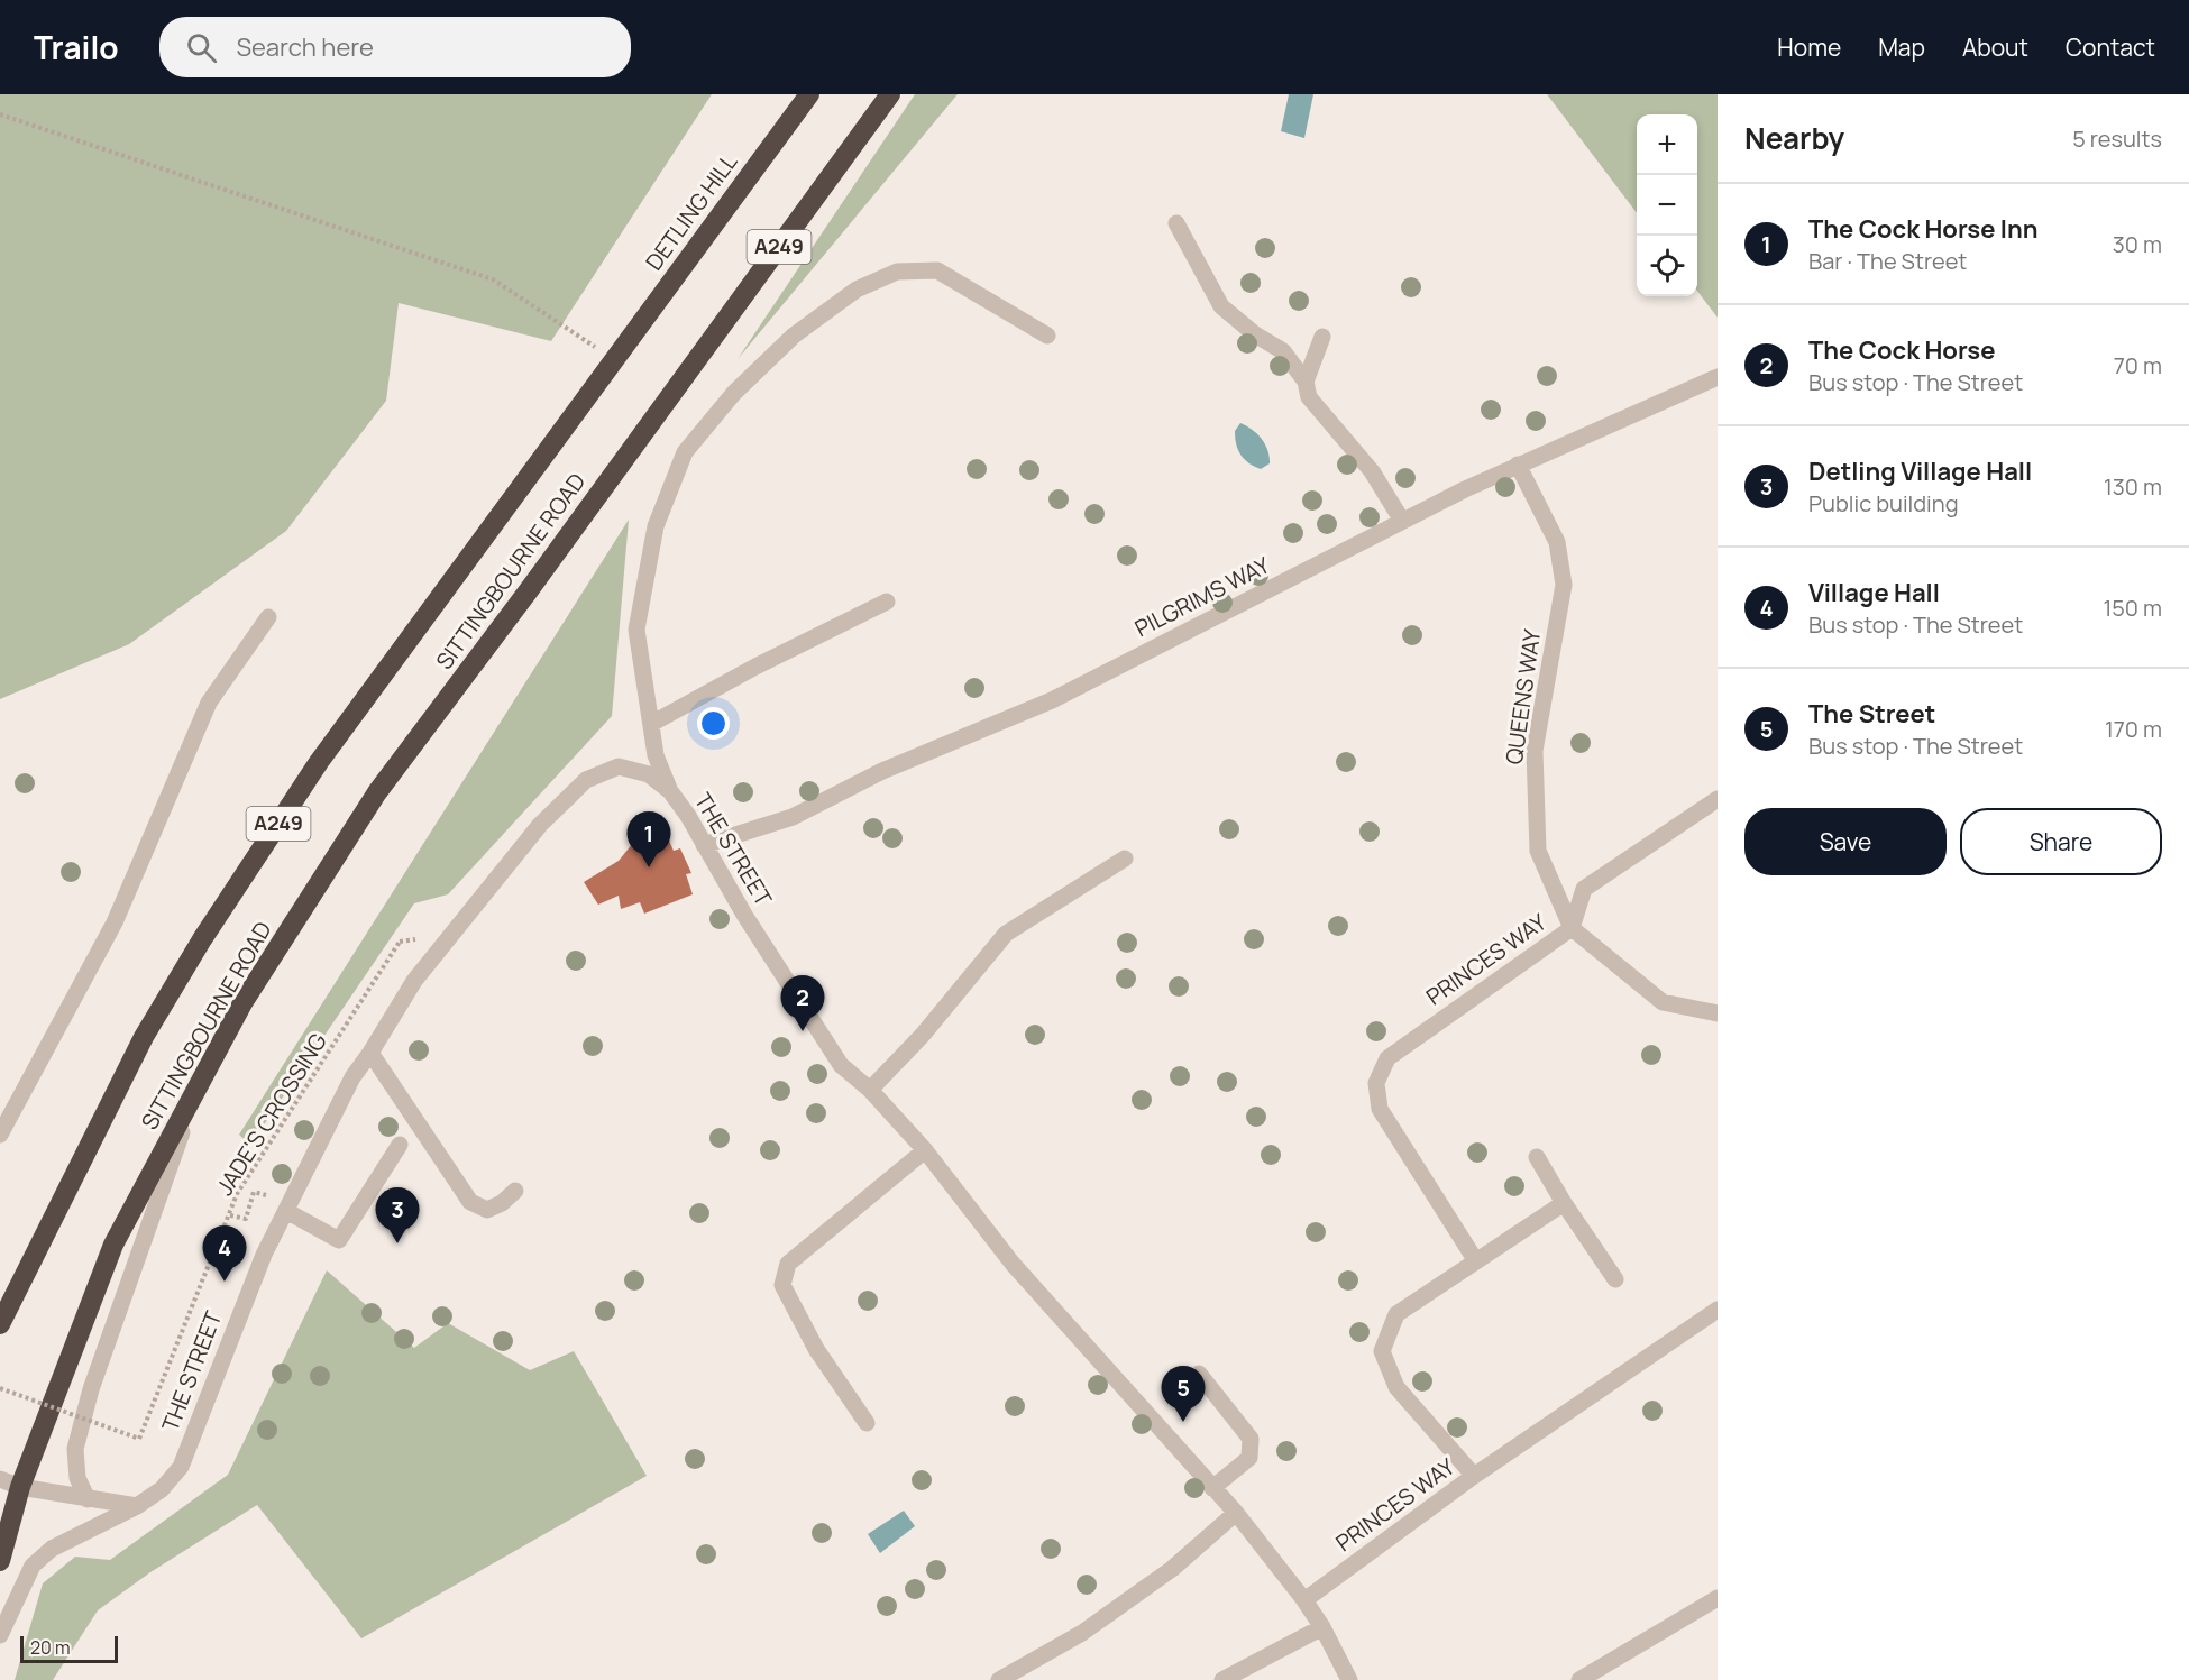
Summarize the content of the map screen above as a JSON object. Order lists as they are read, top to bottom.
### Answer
{
  "streets": {
    "highway": ["DETLING HILL", "A249", "SITTINGBOURNE ROAD"],
    "street": [
      "PILGRIMS WAY",
      "QUEENS WAY",
      "THE STREET",
      "PRINCES WAY"
    ],
    "path": ["JADE'S CROSSING"]
  },
  "crossings": [
    ["DETLING HILL", "SITTINGBOURNE ROAD"],
    ["PILGRIMS WAY", "QUEENS WAY"],
    ["PILGRIMS WAY", "THE STREET"],
    ["QUEENS WAY", "PRINCES WAY"],
    ["THE STREET", "PRINCES WAY"]
  ],
  "scale_bar": "20 m",
  "page": {
    "header": "Trailo",
    "search": "Search here",
    "nav": [
      "Home",
      "Map",
      "About",
      "Contact"
    ],
    "heading": ["Nearby", "5 results"],
    "map_buttons": ["+", "−"],
    "list": [
      {
        "mark": "1",
        "name": "The Cock Horse Inn",
        "note": "Bar · The Street",
        "value": "30 m"
      },
      {
        "mark": "2",
        "name": "The Cock Horse",
        "note": "Bus stop · The Street",
        "value": "70 m"
      },
      {
        "mark": "3",
        "name": "Detling Village Hall",
        "note": "Public building",
        "value": "130 m"
      },
      {
        "mark": "4",
        "name": "Village Hall",
        "note": "Bus stop · The Street",
        "value": "150 m"
      },
      {
        "mark": "5",
        "name": "The Street",
        "note": "Bus stop · The Street",
        "value": "170 m"
      }
    ],
    "buttons": ["Save", "Share"],
    "pins": [
      "1",
      "2",
      "3",
      "4",
      "5"
    ],
    "scale": "20 m"
  }
}
